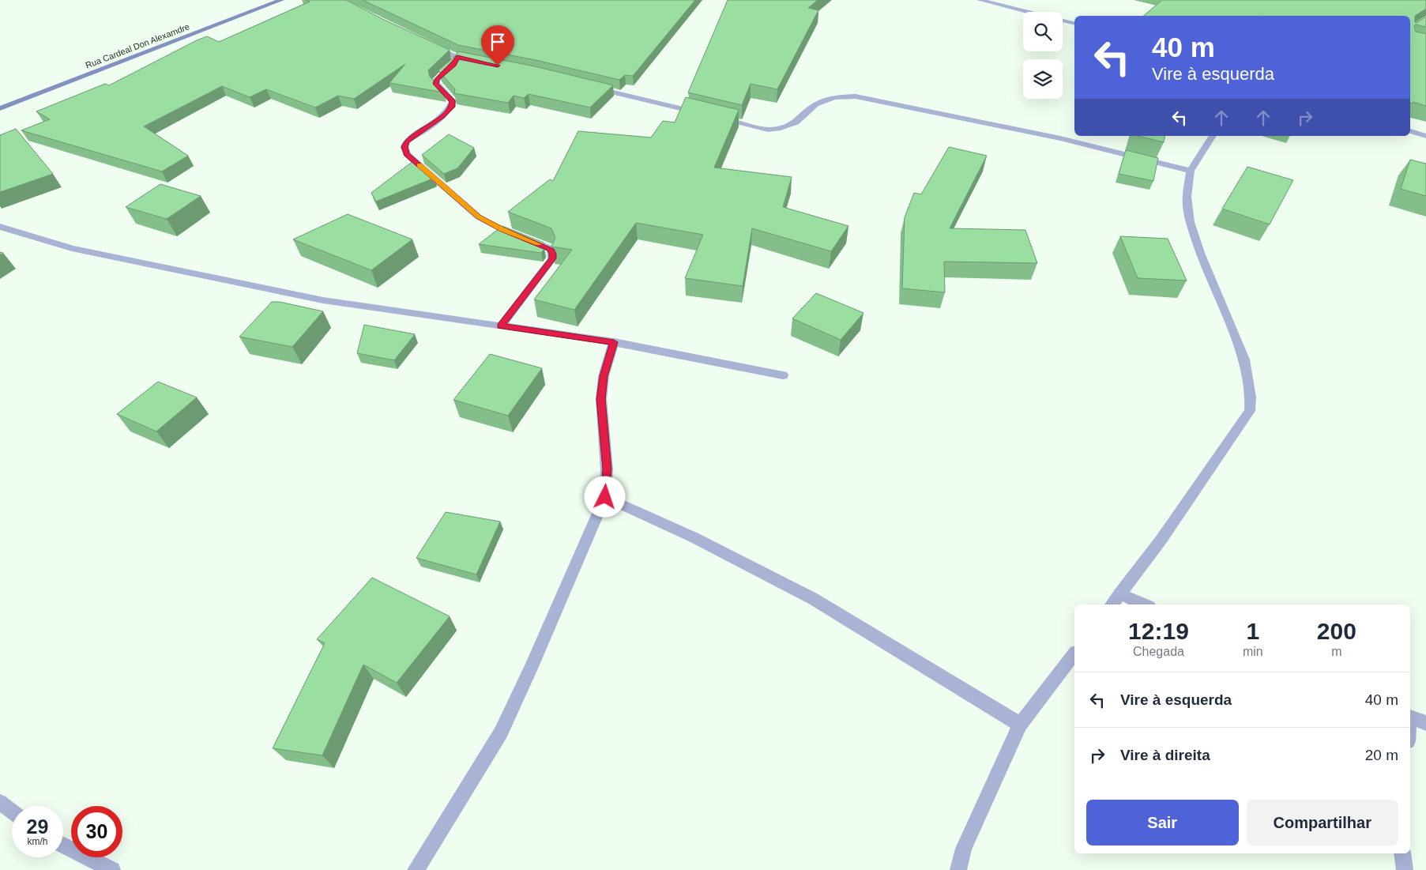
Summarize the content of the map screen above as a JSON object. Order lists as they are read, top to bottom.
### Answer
{
  "streets": {
    "main road": ["Rua Cardeal Don Alexamdre"]
  },
  "page": {
    "turn": ["40 m", "Vire à esquerda"],
    "eta": [
      "12:19",
      "Chegada",
      "1",
      "min",
      "200",
      "m"
    ],
    "list": [
      {
        "name": "Vire à esquerda",
        "value": "40 m"
      },
      {
        "name": "Vire à direita",
        "value": "20 m"
      }
    ],
    "buttons": ["Sair", "Compartilhar"],
    "speed": "29 km/h",
    "limit": "30"
  }
}
